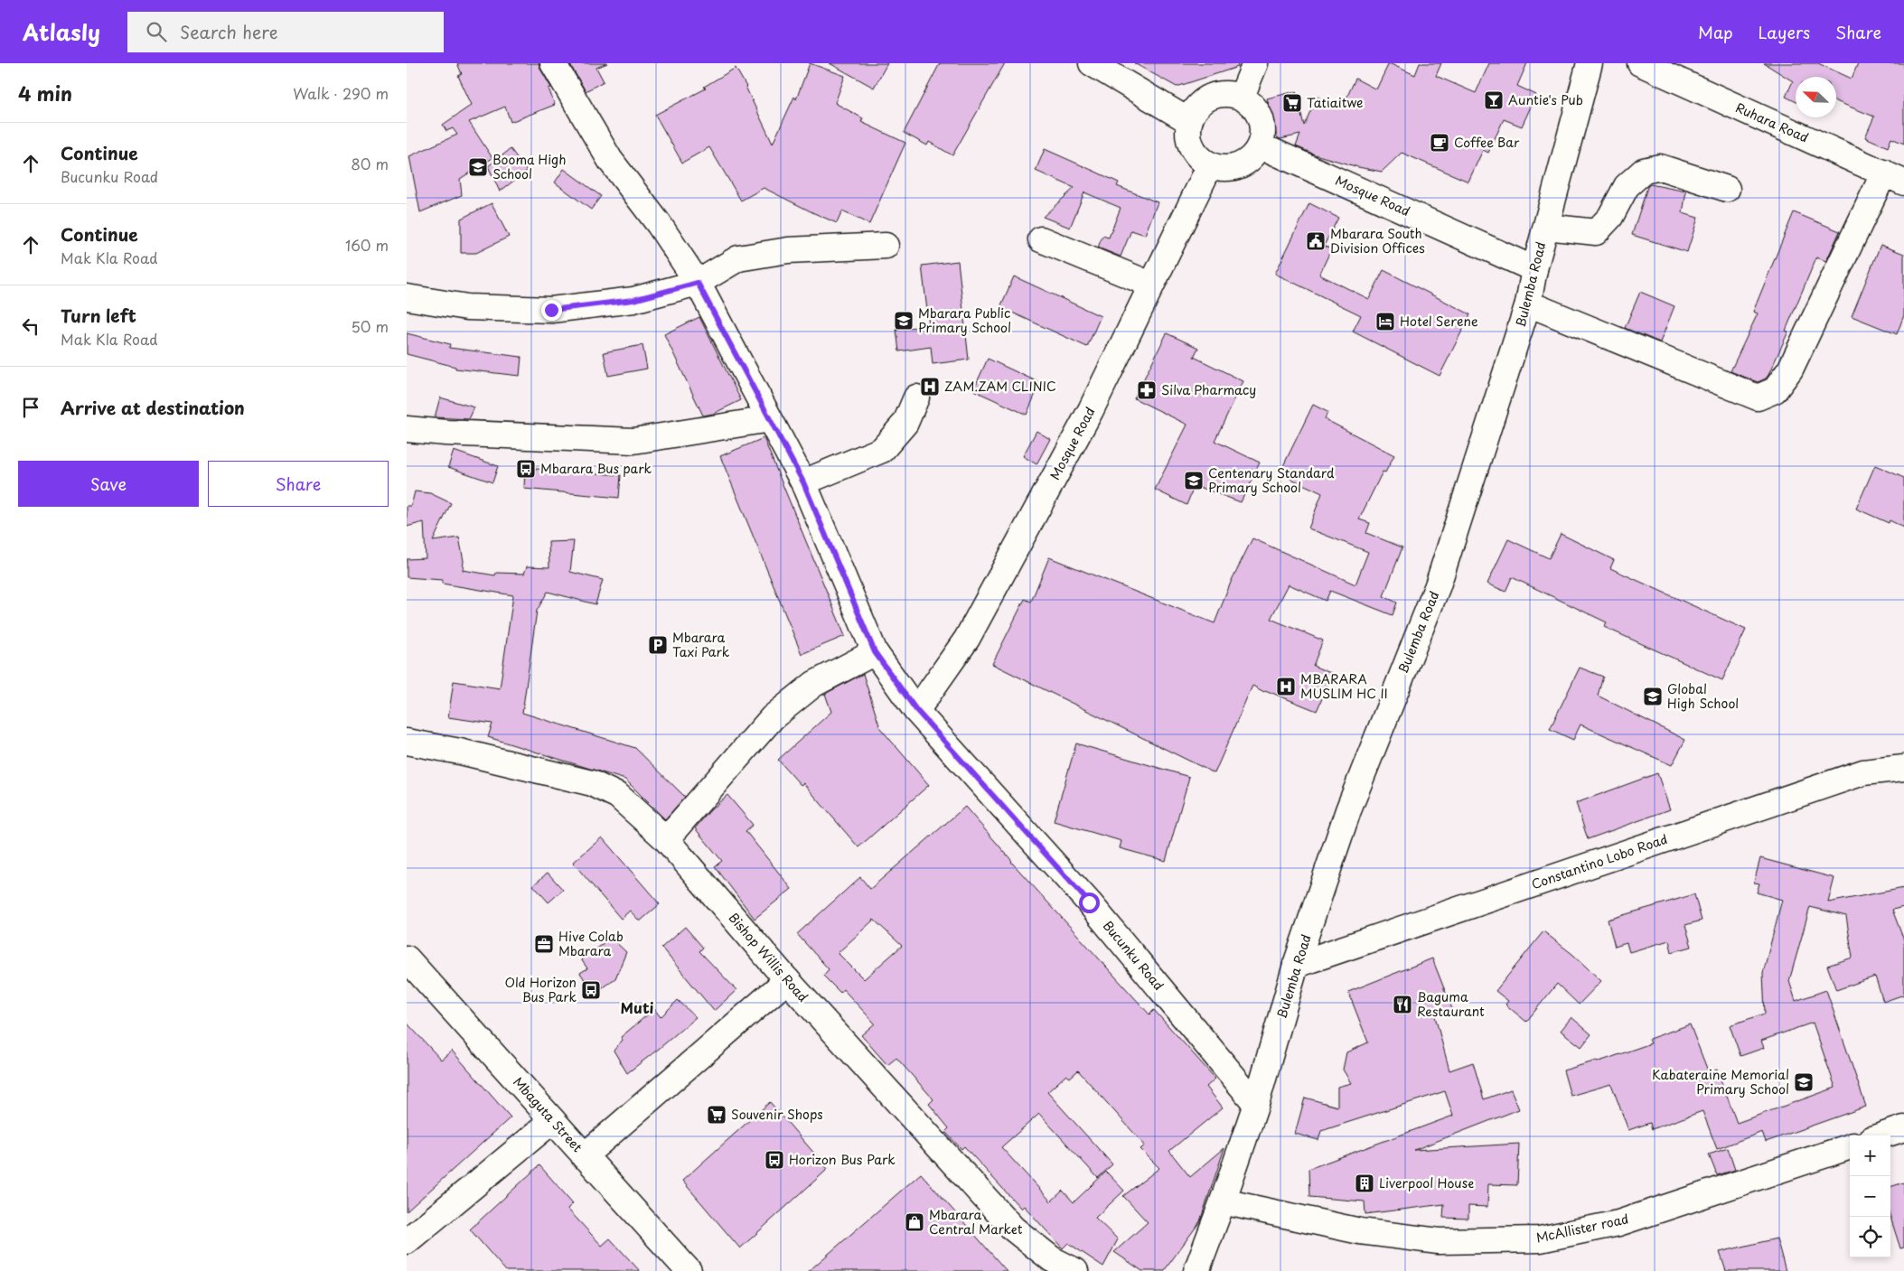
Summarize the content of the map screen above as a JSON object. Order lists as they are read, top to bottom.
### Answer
{
  "streets": {
    "street": [
      "Ruhara Road",
      "Mosque Road",
      "Bulemba Road",
      "Constantino Lobo Road",
      "Bucunku Road",
      "Bishop Willis Road",
      "Mbaguta Street",
      "McAllister road"
    ]
  },
  "crossings": [
    ["Mosque Road", "Bulemba Road"],
    ["Mosque Road", "Bucunku Road"],
    ["Bulemba Road", "Constantino Lobo Road"],
    ["Bulemba Road", "Bucunku Road"],
    ["Bulemba Road", "McAllister road"]
  ],
  "districts": ["Muti"],
  "places": {
    "bar": ["Auntie's Pub"],
    "supermarket": ["Tatiaitwe", "Souvenir Shops"],
    "cafe": ["Coffee Bar"],
    "school or university": [
      "Booma High School",
      "Mbarara Public Primary School",
      "Centenary Standard Primary School",
      "Global High School",
      "Kabateraine Memorial Primary School"
    ],
    "public building": ["Mbarara South Division Offices"],
    "hotel": ["Hotel Serene"],
    "hospital": ["ZAM.ZAM CLINIC", "MBARARA MUSLIM HC II"],
    "pharmacy": ["Silva Pharmacy"],
    "bus stop": ["Mbarara Bus park", "Old Horizon Bus Park", "Horizon Bus Park"],
    "parking": ["Mbarara Taxi Park"],
    "office": ["Hive Colab Mbarara"],
    "restaurant": ["Baguma Restaurant"],
    "building": ["Liverpool House"],
    "shop": ["Mbarara Central Market"]
  },
  "north": "top left",
  "page": {
    "header": "Atlasly",
    "search": "Search here",
    "nav": ["Map", "Layers", "Share"],
    "heading": ["4 min", "Walk · 290 m"],
    "list": [
      ["Continue", "Bucunku Road", "80 m"],
      ["Continue", "Mak Kla Road", "160 m"],
      ["Turn left", "Mak Kla Road", "50 m"],
      "Arrive at destination"
    ],
    "buttons": ["Save", "Share"],
    "map_buttons": ["+", "−"]
  }
}
